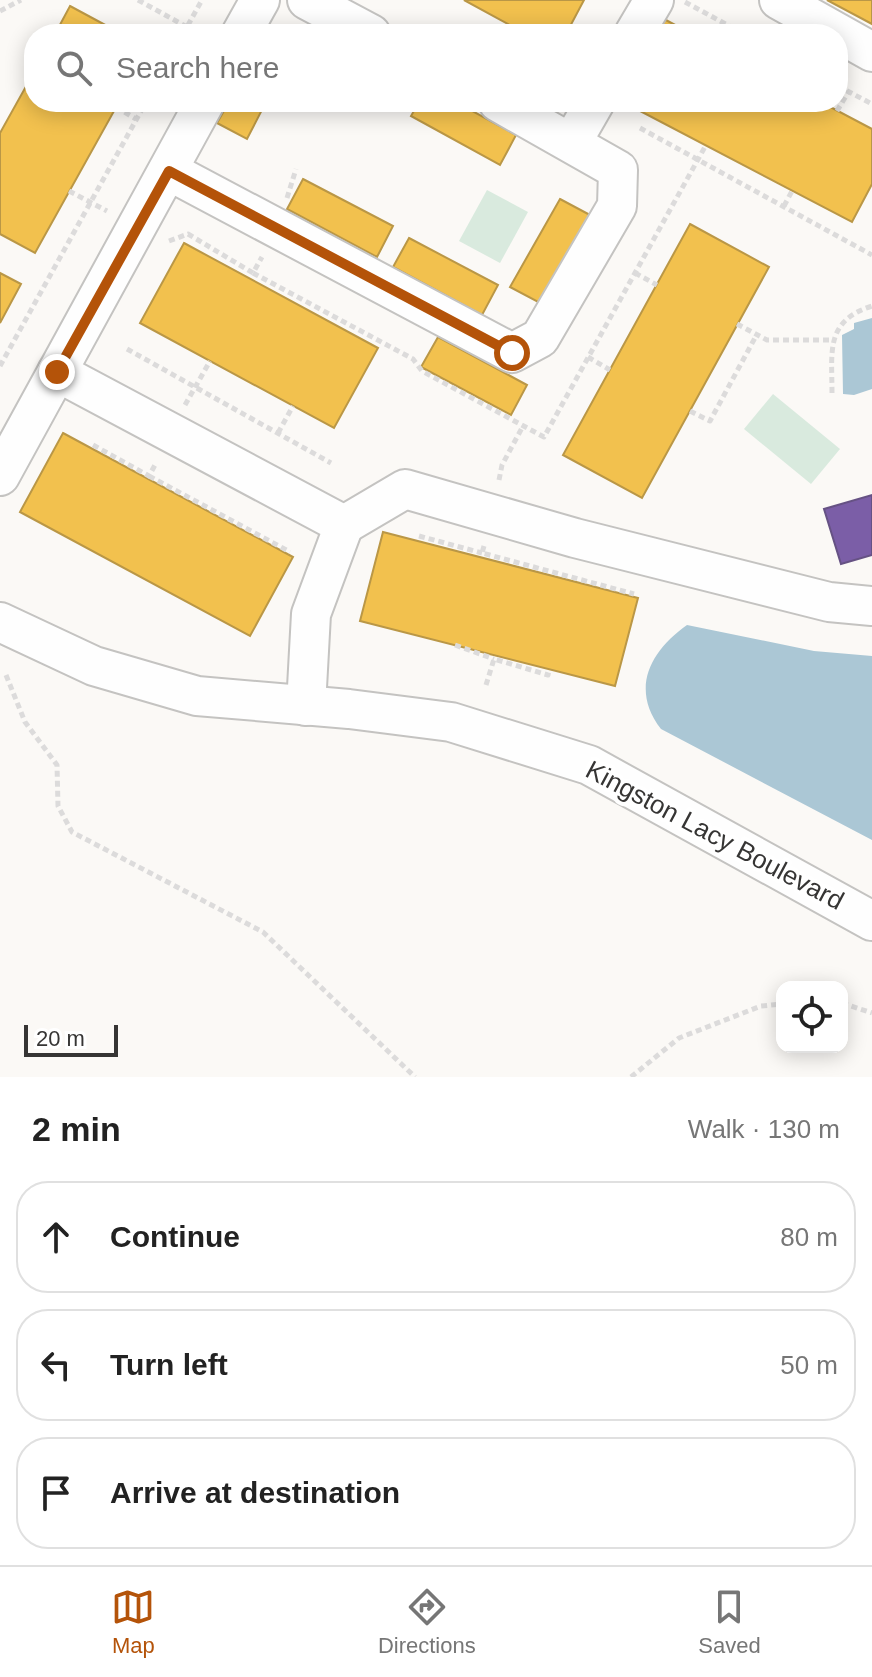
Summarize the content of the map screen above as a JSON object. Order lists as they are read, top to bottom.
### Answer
{
  "streets": {
    "street": ["Kingston Lacy Boulevard"]
  },
  "scale_bar": "20 m",
  "page": {
    "search": "Search here",
    "scale": "20 m",
    "heading": ["2 min", "Walk · 130 m"],
    "list": [
      ["Continue", "80 m"],
      ["Turn left", "50 m"],
      "Arrive at destination"
    ],
    "nav": ["Map", "Directions", "Saved"]
  }
}
